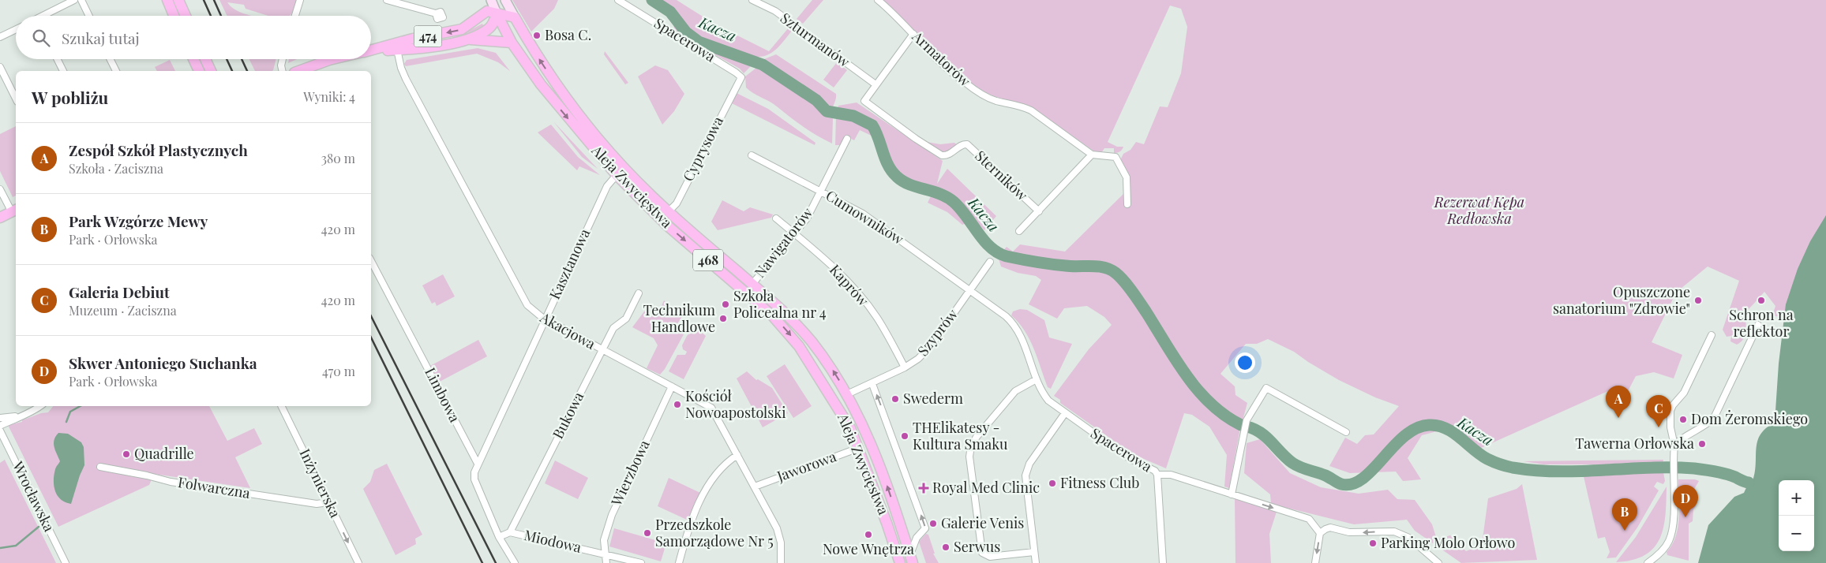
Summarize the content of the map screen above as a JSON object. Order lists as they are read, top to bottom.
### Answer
{
  "streets": {
    "main road": ["474", "Aleja Zwycięstwa", "468"],
    "street": [
      "Spacerowa",
      "Szturmanów",
      "Armatorów",
      "Cyprysowa",
      "Sterników",
      "Cumowników",
      "Nawigatorów",
      "Kasztanowa",
      "Kaprów",
      "Akacjowa",
      "Szyprów",
      "Limbowa",
      "Bukowa",
      "Jaworowa",
      "Wierzbowa",
      "Inżynierska",
      "Folwarczna",
      "Wrocławska",
      "Miodowa"
    ]
  },
  "crossings": [
    ["474", "Aleja Zwycięstwa"],
    ["474", "Akacjowa"],
    ["Spacerowa", "Cyprysowa"],
    ["Spacerowa", "Cumowników"],
    ["Spacerowa", "Szyprów"],
    ["Szturmanów", "Sterników"],
    ["Cyprysowa", "Aleja Zwycięstwa"],
    ["Aleja Zwycięstwa", "Nawigatorów"],
    ["Aleja Zwycięstwa", "Kasztanowa"],
    ["Aleja Zwycięstwa", "Szyprów"],
    ["Aleja Zwycięstwa", "Jaworowa"],
    ["Cumowników", "Nawigatorów"],
    ["Cumowników", "Szyprów"],
    ["Nawigatorów", "Kaprów"],
    ["Kasztanowa", "Akacjowa"],
    ["Kasztanowa", "Limbowa"],
    ["Kaprów", "Szyprów"],
    ["Akacjowa", "Bukowa"],
    ["Akacjowa", "Jaworowa"],
    ["Akacjowa", "Wierzbowa"],
    ["Bukowa", "Miodowa"],
    ["Wierzbowa", "Miodowa"],
    ["Inżynierska", "Folwarczna"]
  ],
  "one_way": ["Inżynierska"],
  "water": ["Kacza"],
  "parks": ["Rezerwat Kępa Redłowska"],
  "places": {
    "other": [
      "Bosa C.",
      "Opuszczone sanatorium \"Zdrowie\"",
      "Schron na reflektor",
      "Szkoła Policealna nr 4",
      "Technikum Handlowe",
      "Swederm",
      "Kościół Nowoapostolski",
      "Dom Żeromskiego",
      "THElikatesy - Kultura Smaku",
      "Tawerna Orłowska",
      "Quadrille",
      "Fitness Club",
      "Galerie Venis",
      "Przedszkole Samorządowe Nr 5",
      "Nowe Wnętrza",
      "Parking Molo Orłowo",
      "Serwus"
    ],
    "health": ["Royal Med Clinic"]
  },
  "page": {
    "search": "Szukaj tutaj",
    "heading": ["W pobliżu", "Wyniki: 4"],
    "list": [
      {
        "mark": "A",
        "name": "Zespół Szkół Plastycznych",
        "note": "Szkoła · Zaciszna",
        "value": "380 m"
      },
      {
        "mark": "B",
        "name": "Park Wzgórze Mewy",
        "note": "Park · Orłowska",
        "value": "420 m"
      },
      {
        "mark": "C",
        "name": "Galeria Debiut",
        "note": "Muzeum · Zaciszna",
        "value": "420 m"
      },
      {
        "mark": "D",
        "name": "Skwer Antoniego Suchanka",
        "note": "Park · Orłowska",
        "value": "470 m"
      }
    ],
    "pins": [
      "A",
      "C",
      "D",
      "B"
    ],
    "map_buttons": ["+", "−"]
  }
}
